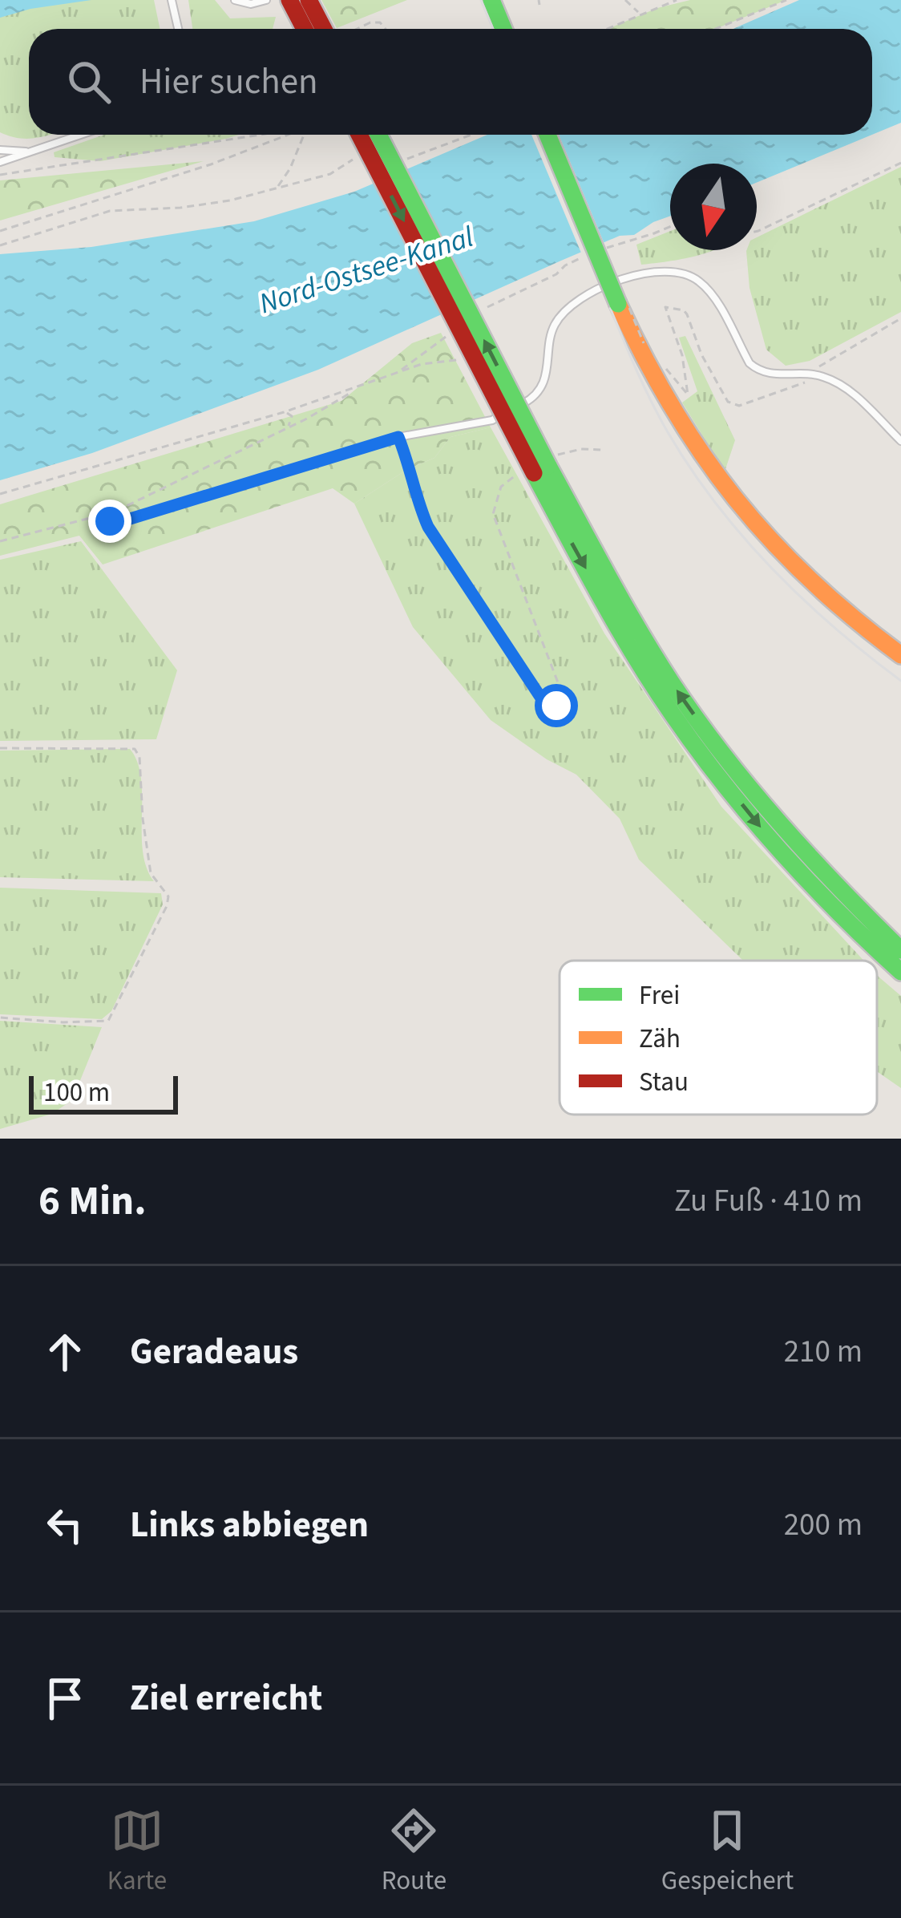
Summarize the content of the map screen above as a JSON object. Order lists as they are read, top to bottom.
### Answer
{
  "water": ["Nord-Ostsee-Kanal"],
  "legend": ["Frei", "Zäh", "Stau"],
  "scale_bar": "100 m",
  "north": "bottom",
  "page": {
    "search": "Hier suchen",
    "scale": "100 m",
    "heading": ["6 Min.", "Zu Fuß · 410 m"],
    "list": [
      ["Geradeaus", "210 m"],
      ["Links abbiegen", "200 m"],
      "Ziel erreicht"
    ],
    "nav": ["Karte", "Route", "Gespeichert"]
  }
}
